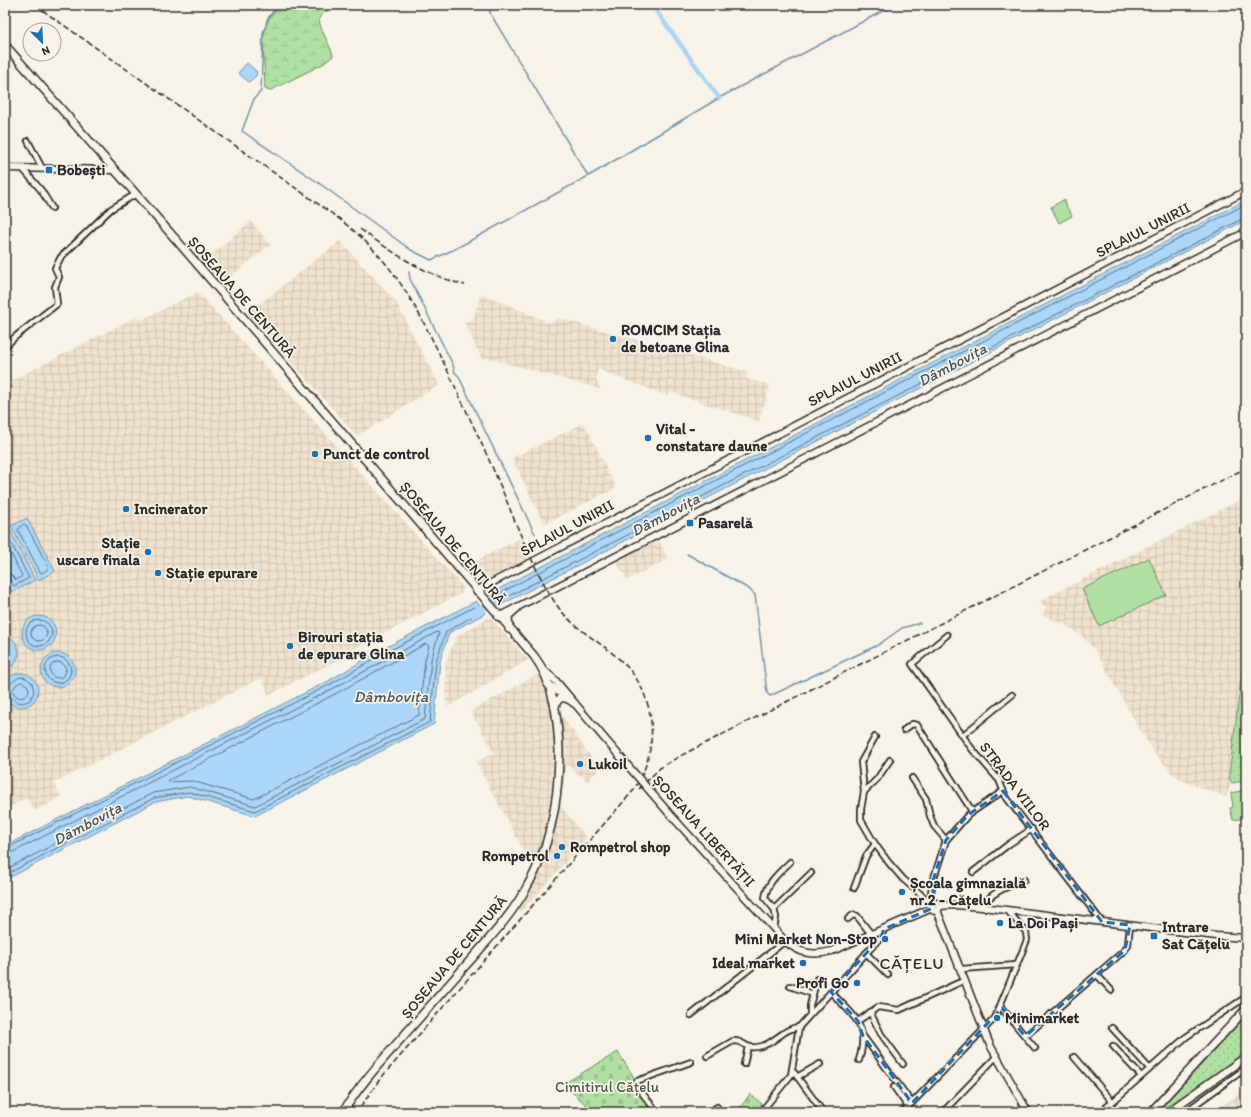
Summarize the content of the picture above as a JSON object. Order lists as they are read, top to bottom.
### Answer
{
  "streets": {
    "main road": ["SPLAIUL UNIRII", "ȘOSEAUA DE CENTURĂ", "ȘOSEAUA LIBERTĂȚII"],
    "street": ["STRADA VIILOR"]
  },
  "crossings": [
    ["SPLAIUL UNIRII", "ȘOSEAUA DE CENTURĂ"],
    ["ȘOSEAUA DE CENTURĂ", "ȘOSEAUA LIBERTĂȚII"],
    ["STRADA VIILOR", "ȘOSEAUA LIBERTĂȚII"]
  ],
  "districts": ["CĂȚELU"],
  "water": ["Dâmbovița"],
  "parks": ["Cimitirul Cățelu"],
  "places": {
    "transit": ["Bobești", "Pasarelă", "Intrare Sat Cățelu"],
    "other": [
      "ROMCIM Stația de betoane Glina",
      "Vital - constatare daune",
      "Punct de control",
      "Incinerator",
      "Stație uscare finala",
      "Stație epurare",
      "Birouri stația de epurare Glina",
      "Lukoil",
      "Rompetrol shop",
      "Rompetrol",
      "Școala gimnazială nr.2 - Cățelu",
      "La Doi Pași",
      "Mini Market Non-Stop",
      "Ideal market",
      "Profi Go",
      "Minimarket"
    ]
  },
  "north": "bottom right"
}
